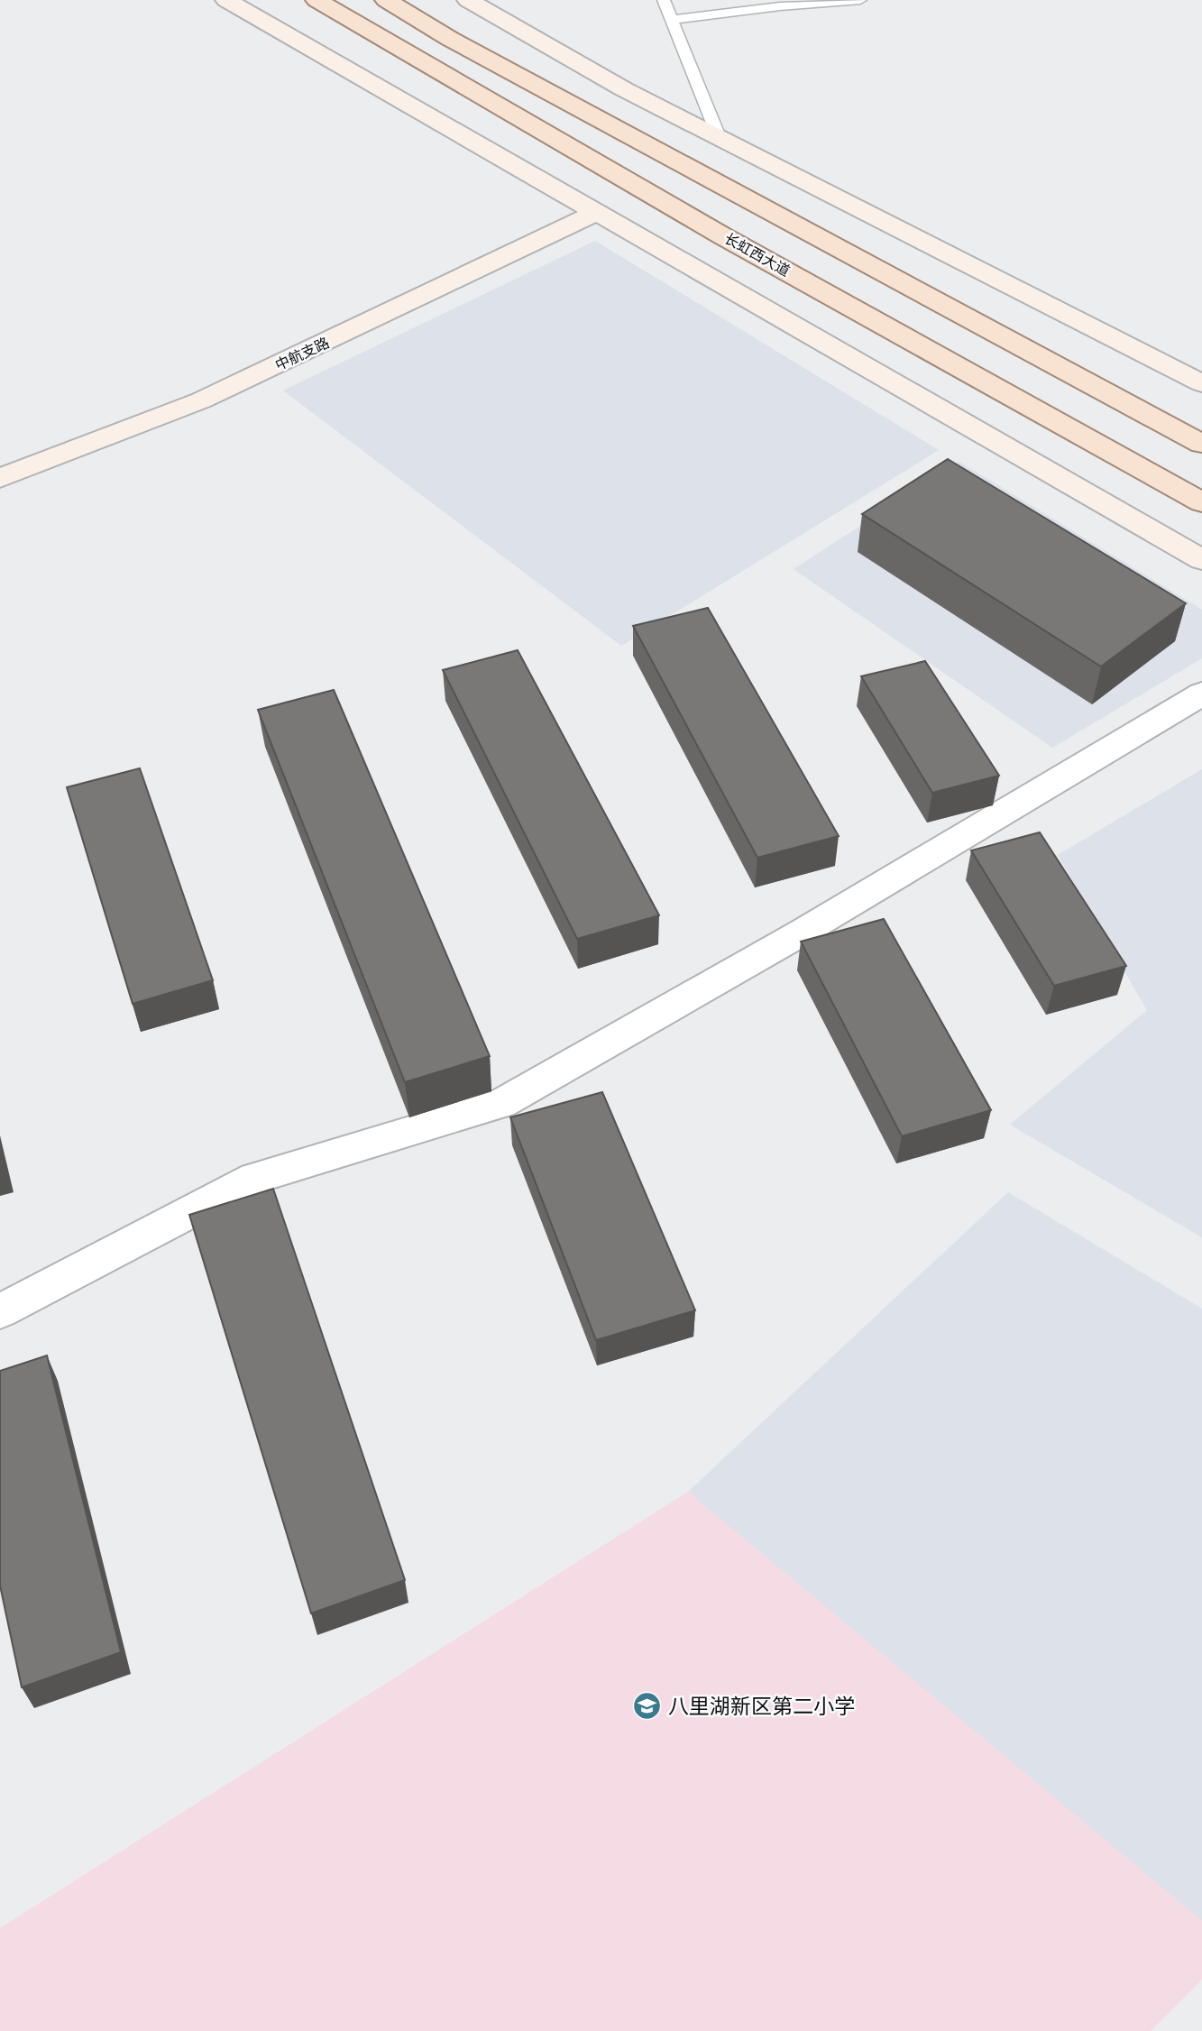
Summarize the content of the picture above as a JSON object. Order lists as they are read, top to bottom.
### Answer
{
  "streets": {
    "main road": ["长虹西大道"],
    "street": ["中航支路"]
  },
  "places": {
    "school or university": ["八里湖新区第二小学"]
  }
}
